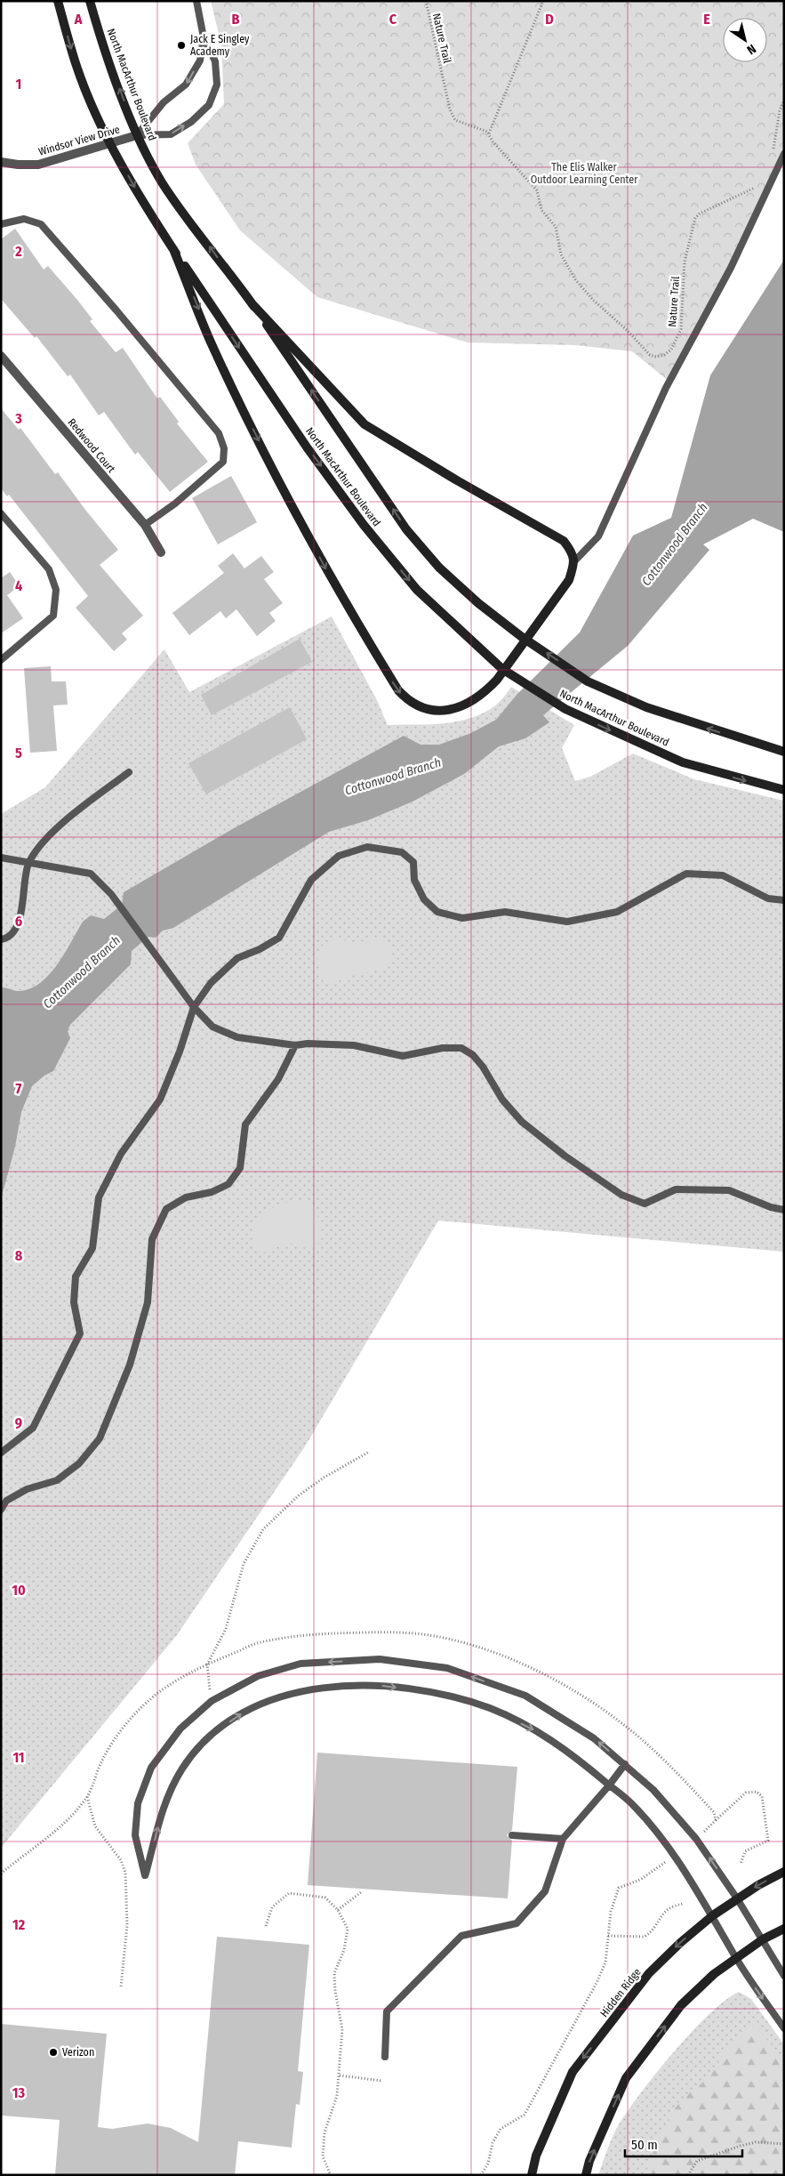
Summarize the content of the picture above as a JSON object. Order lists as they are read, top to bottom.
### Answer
{
  "streets": {
    "main road": ["North MacArthur Boulevard", "Hidden Ridge"],
    "street": ["Windsor View Drive", "Redwood Court"],
    "path": ["Nature Trail"]
  },
  "crossings": [
    ["North MacArthur Boulevard", "Windsor View Drive"]
  ],
  "water": ["Cottonwood Branch"],
  "parks": ["The Elis Walker Outdoor Learning Center"],
  "places": ["Jack E Singley Academy", "Verizon"],
  "scale_bar": "50 m",
  "north": "bottom right",
  "grid": {
    "columns": [
      "A",
      "B",
      "C",
      "D",
      "E"
    ],
    "rows": [
      "1",
      "2",
      "3",
      "4",
      "5",
      "6",
      "7",
      "8",
      "9",
      "10",
      "11",
      "12",
      "13"
    ]
  }
}
